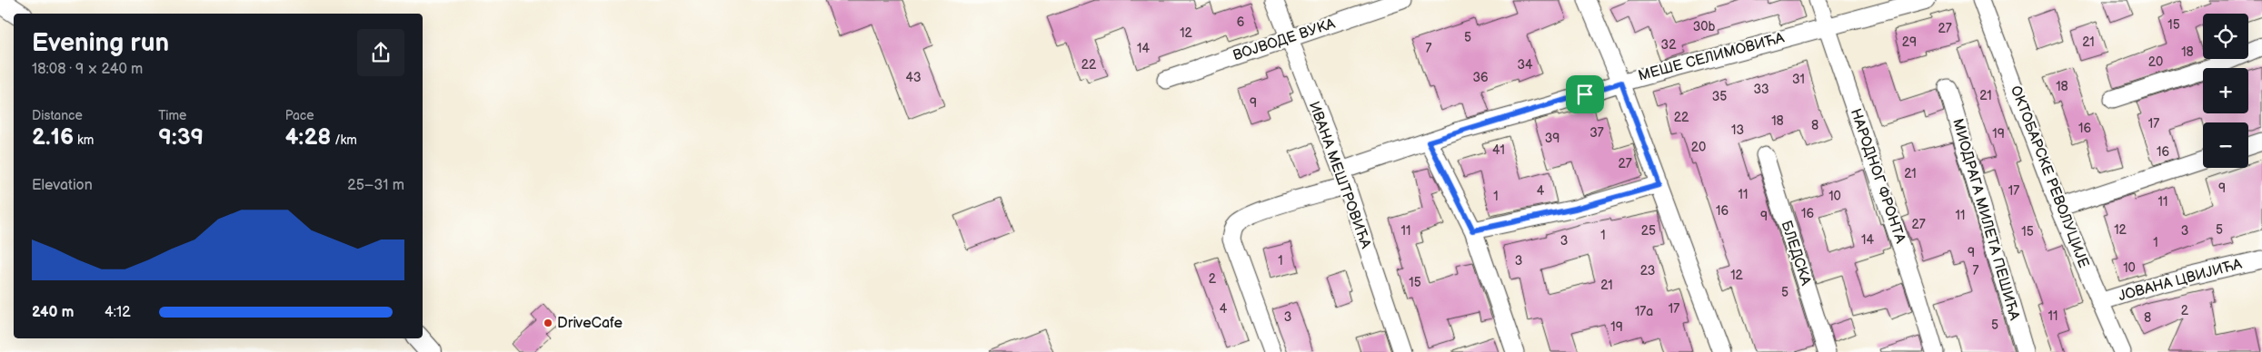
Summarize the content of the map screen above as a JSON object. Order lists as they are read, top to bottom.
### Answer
{
  "streets": {
    "street": [
      "ВОЈВОДЕ ВУКА",
      "МЕШЕ СЕЛИМОВИЋА",
      "ИВАНА МЕШТРОВИЋА",
      "НАРОДНОГ ФРОНТА",
      "ОКТОБАРСКЕ РЕВОЛУЦИЈЕ",
      "МИОДРАГА МИЛЕТА ПЕШИЋА",
      "БЛЕДСКА",
      "ЈОВАНА ЦВИЈИЋА"
    ]
  },
  "crossings": [
    ["ВОЈВОДЕ ВУКА", "ИВАНА МЕШТРОВИЋА"],
    ["МЕШЕ СЕЛИМОВИЋА", "ИВАНА МЕШТРОВИЋА"],
    ["МЕШЕ СЕЛИМОВИЋА", "НАРОДНОГ ФРОНТА"],
    ["ОКТОБАРСКЕ РЕВОЛУЦИЈЕ", "ЈОВАНА ЦВИЈИЋА"]
  ],
  "places": ["DriveCafe"],
  "house_numbers": [
    "6",
    "15",
    "30b",
    "27",
    "12",
    "5",
    "29",
    "21",
    "32",
    "14",
    "7",
    "18",
    "20",
    "22",
    "34",
    "43",
    "36",
    "31",
    "18",
    "33",
    "21",
    "35",
    "9",
    "22",
    "18",
    "17",
    "8",
    "16",
    "13",
    "37",
    "19",
    "39",
    "20",
    "41",
    "16",
    "27",
    "21",
    "9",
    "4",
    "17",
    "11",
    "1",
    "10",
    "11",
    "16",
    "16",
    "11",
    "9",
    "27",
    "12",
    "5",
    "11",
    "25",
    "3",
    "15",
    "1",
    "14",
    "3",
    "1",
    "9",
    "1",
    "3",
    "10",
    "23",
    "7",
    "12",
    "2",
    "15",
    "21",
    "5",
    "4",
    "17",
    "2",
    "17a",
    "11",
    "3",
    "8",
    "5",
    "19"
  ],
  "page": {
    "map_buttons": ["+", "−"],
    "heading": ["Evening run", "18:08 · 9 × 240 m"],
    "stats": [
      ["Distance", "2.16 km"],
      ["Time", "9:39"],
      ["Pace", "4:28 /km"]
    ],
    "chart": ["Elevation", "25–31 m"],
    "list": [
      {
        "name": "240 m",
        "note": "4:12"
      }
    ]
  }
}
